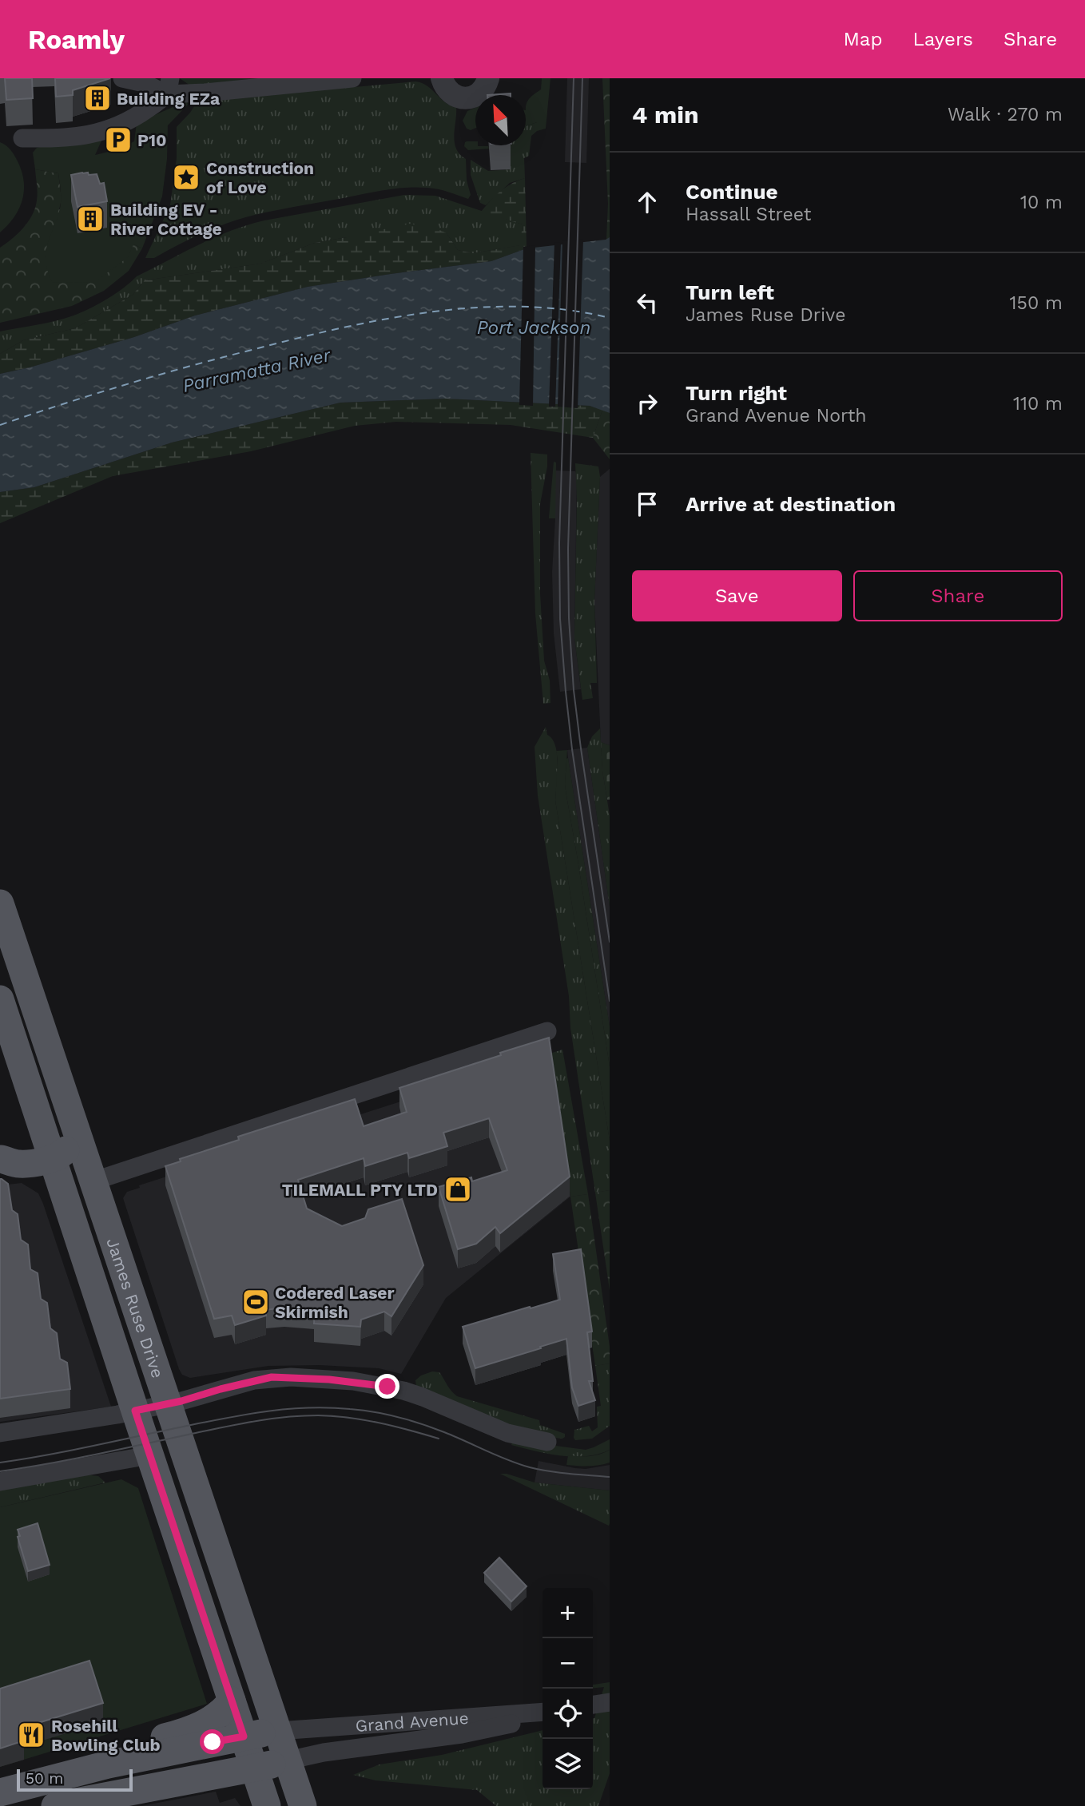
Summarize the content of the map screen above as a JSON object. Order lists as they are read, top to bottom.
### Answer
{
  "streets": {
    "main road": ["James Ruse Drive"],
    "street": ["Grand Avenue"]
  },
  "crossings": [
    ["James Ruse Drive", "Grand Avenue"]
  ],
  "water": ["Port Jackson", "Parramatta River"],
  "places": {
    "building": ["Building EZa", "Building EV - River Cottage"],
    "parking": ["P10"],
    "place": ["Construction of Love"],
    "shop": ["TILEMALL PTY LTD"],
    "sports": ["Codered Laser Skirmish"],
    "restaurant": ["Rosehill Bowling Club"]
  },
  "scale_bar": "50 m",
  "north": "top left",
  "page": {
    "header": "Roamly",
    "nav": ["Map", "Layers", "Share"],
    "heading": ["4 min", "Walk · 270 m"],
    "list": [
      ["Continue", "Hassall Street", "10 m"],
      ["Turn left", "James Ruse Drive", "150 m"],
      ["Turn right", "Grand Avenue North", "110 m"],
      "Arrive at destination"
    ],
    "buttons": ["Save", "Share"],
    "map_buttons": ["+", "−"],
    "scale": "50 m"
  }
}
